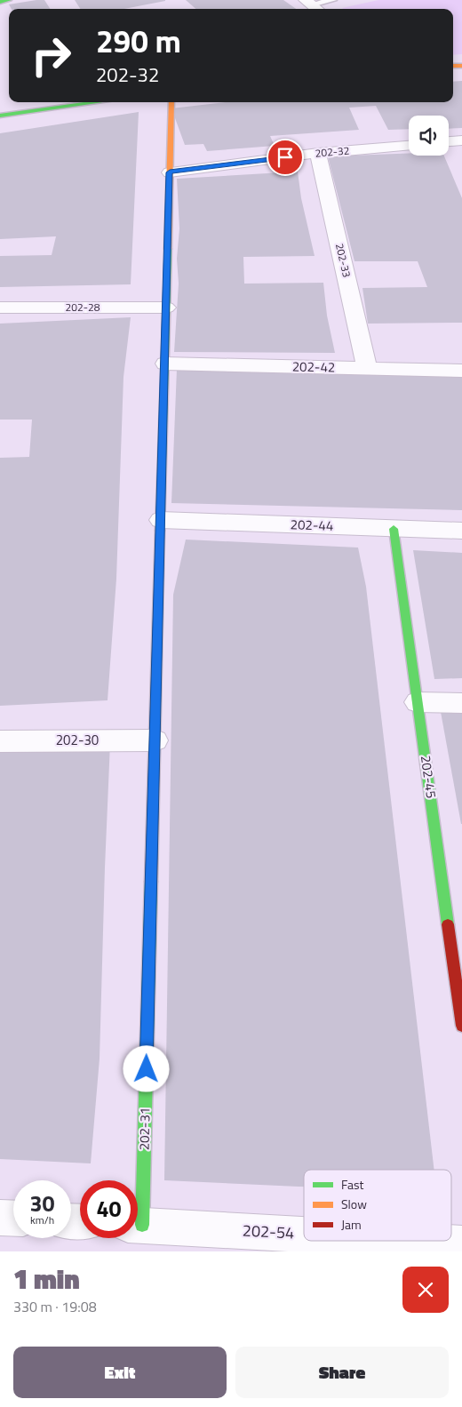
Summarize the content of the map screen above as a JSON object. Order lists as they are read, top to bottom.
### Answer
{
  "streets": {
    "street": [
      "202-32",
      "202-33",
      "202-28",
      "202-42",
      "202-44",
      "202-30",
      "202-45",
      "202-31",
      "202-54"
    ]
  },
  "crossings": [
    ["202-32", "202-33"],
    ["202-32", "202-31"],
    ["202-33", "202-42"],
    ["202-28", "202-31"],
    ["202-42", "202-31"],
    ["202-44", "202-45"],
    ["202-44", "202-31"],
    ["202-30", "202-31"]
  ],
  "legend": ["Fast", "Slow", "Jam"],
  "page": {
    "turn": ["290 m", "202-32"],
    "speed": "30 km/h",
    "limit": "40",
    "heading": ["1 min", "330 m · 19:08"],
    "buttons": ["Exit", "Share"]
  }
}
